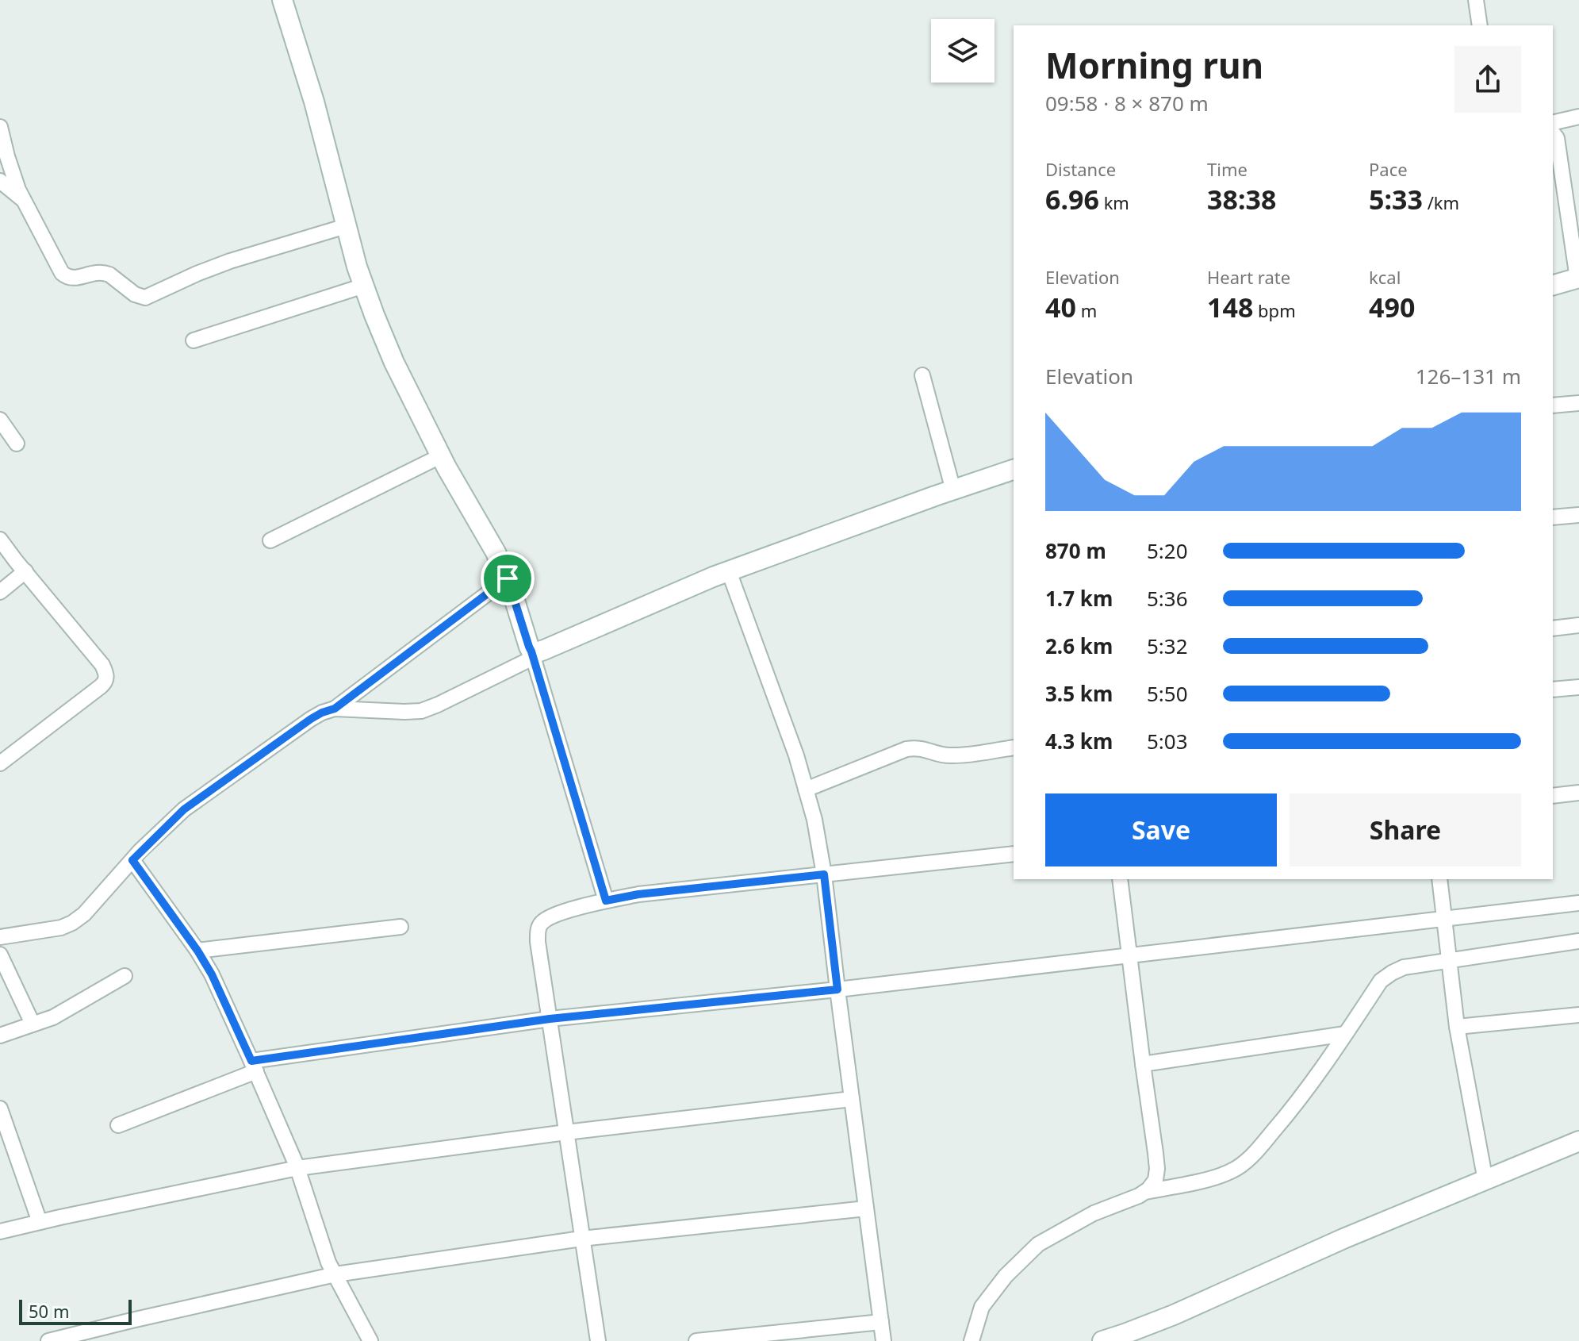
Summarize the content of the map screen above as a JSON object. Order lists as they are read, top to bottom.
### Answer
{
  "scale_bar": "50 m",
  "page": {
    "heading": ["Morning run", "09:58 · 8 × 870 m"],
    "stats": [
      ["Distance", "6.96 km"],
      ["Time", "38:38"],
      ["Pace", "5:33 /km"],
      ["Elevation", "40 m"],
      ["Heart rate", "148 bpm"],
      ["kcal", "490"]
    ],
    "chart": ["Elevation", "126–131 m"],
    "list": [
      {
        "name": "870 m",
        "note": "5:20"
      },
      {
        "name": "1.7 km",
        "note": "5:36"
      },
      {
        "name": "2.6 km",
        "note": "5:32"
      },
      {
        "name": "3.5 km",
        "note": "5:50"
      },
      {
        "name": "4.3 km",
        "note": "5:03"
      }
    ],
    "buttons": ["Save", "Share"],
    "scale": "50 m"
  }
}
